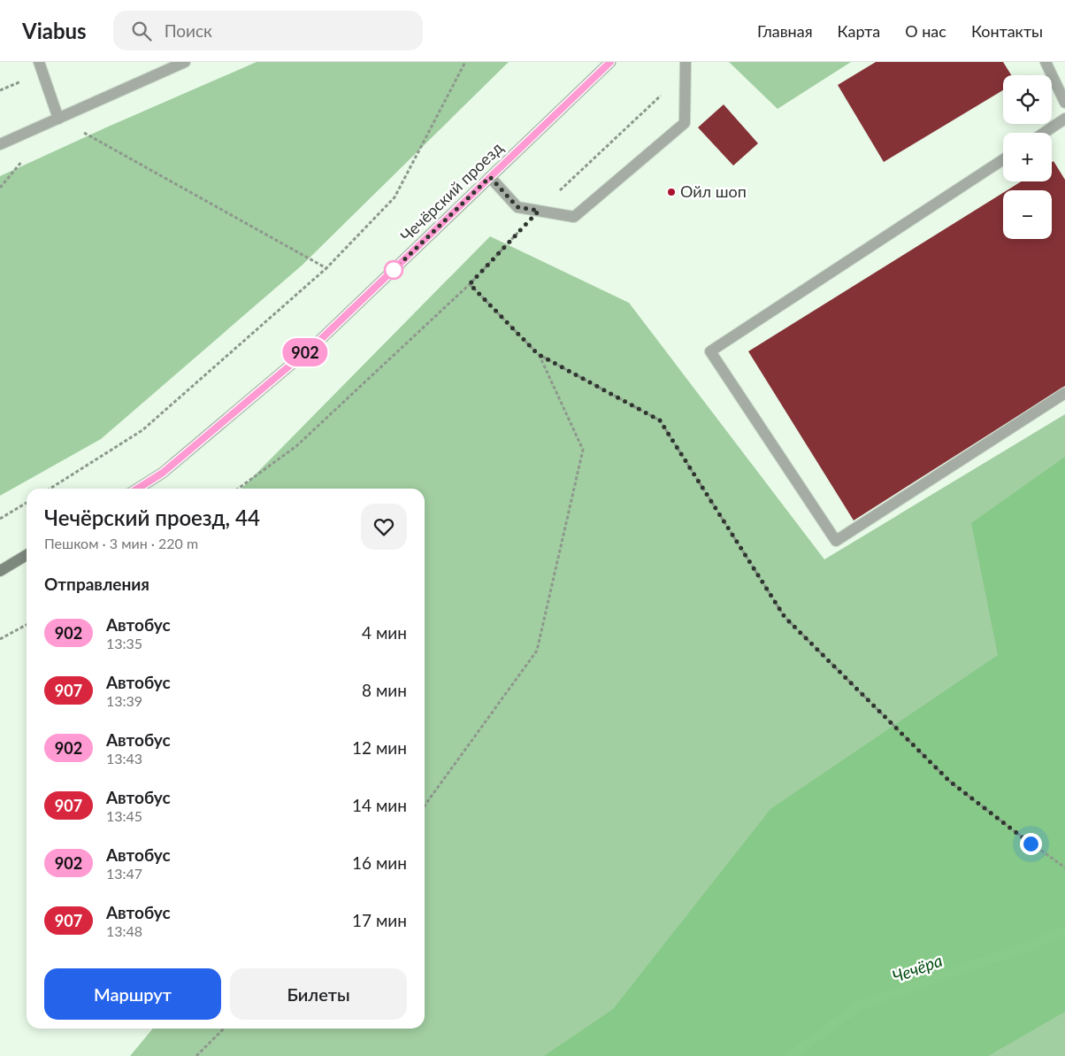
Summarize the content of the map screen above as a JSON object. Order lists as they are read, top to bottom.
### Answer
{
  "streets": {
    "main road": ["Чечёрский проезд"]
  },
  "water": ["Чечёра"],
  "places": ["Ойл шоп"],
  "lines": ["bus line 902"],
  "page": {
    "header": "Viabus",
    "search": "Поиск",
    "nav": [
      "Главная",
      "Карта",
      "О нас",
      "Контакты"
    ],
    "on_map": "902",
    "map_buttons": ["+", "−"],
    "heading": [
      ["Чечёрский проезд, 44", "Пешком · 3 мин · 220 m"],
      "Отправления"
    ],
    "list": [
      {
        "mark": "902",
        "name": "Автобус",
        "note": "13:35",
        "value": "4 мин"
      },
      {
        "mark": "907",
        "name": "Автобус",
        "note": "13:39",
        "value": "8 мин"
      },
      {
        "mark": "902",
        "name": "Автобус",
        "note": "13:43",
        "value": "12 мин"
      },
      {
        "mark": "907",
        "name": "Автобус",
        "note": "13:45",
        "value": "14 мин"
      },
      {
        "mark": "902",
        "name": "Автобус",
        "note": "13:47",
        "value": "16 мин"
      },
      {
        "mark": "907",
        "name": "Автобус",
        "note": "13:48",
        "value": "17 мин"
      }
    ],
    "buttons": ["Маршрут", "Билеты"]
  }
}
